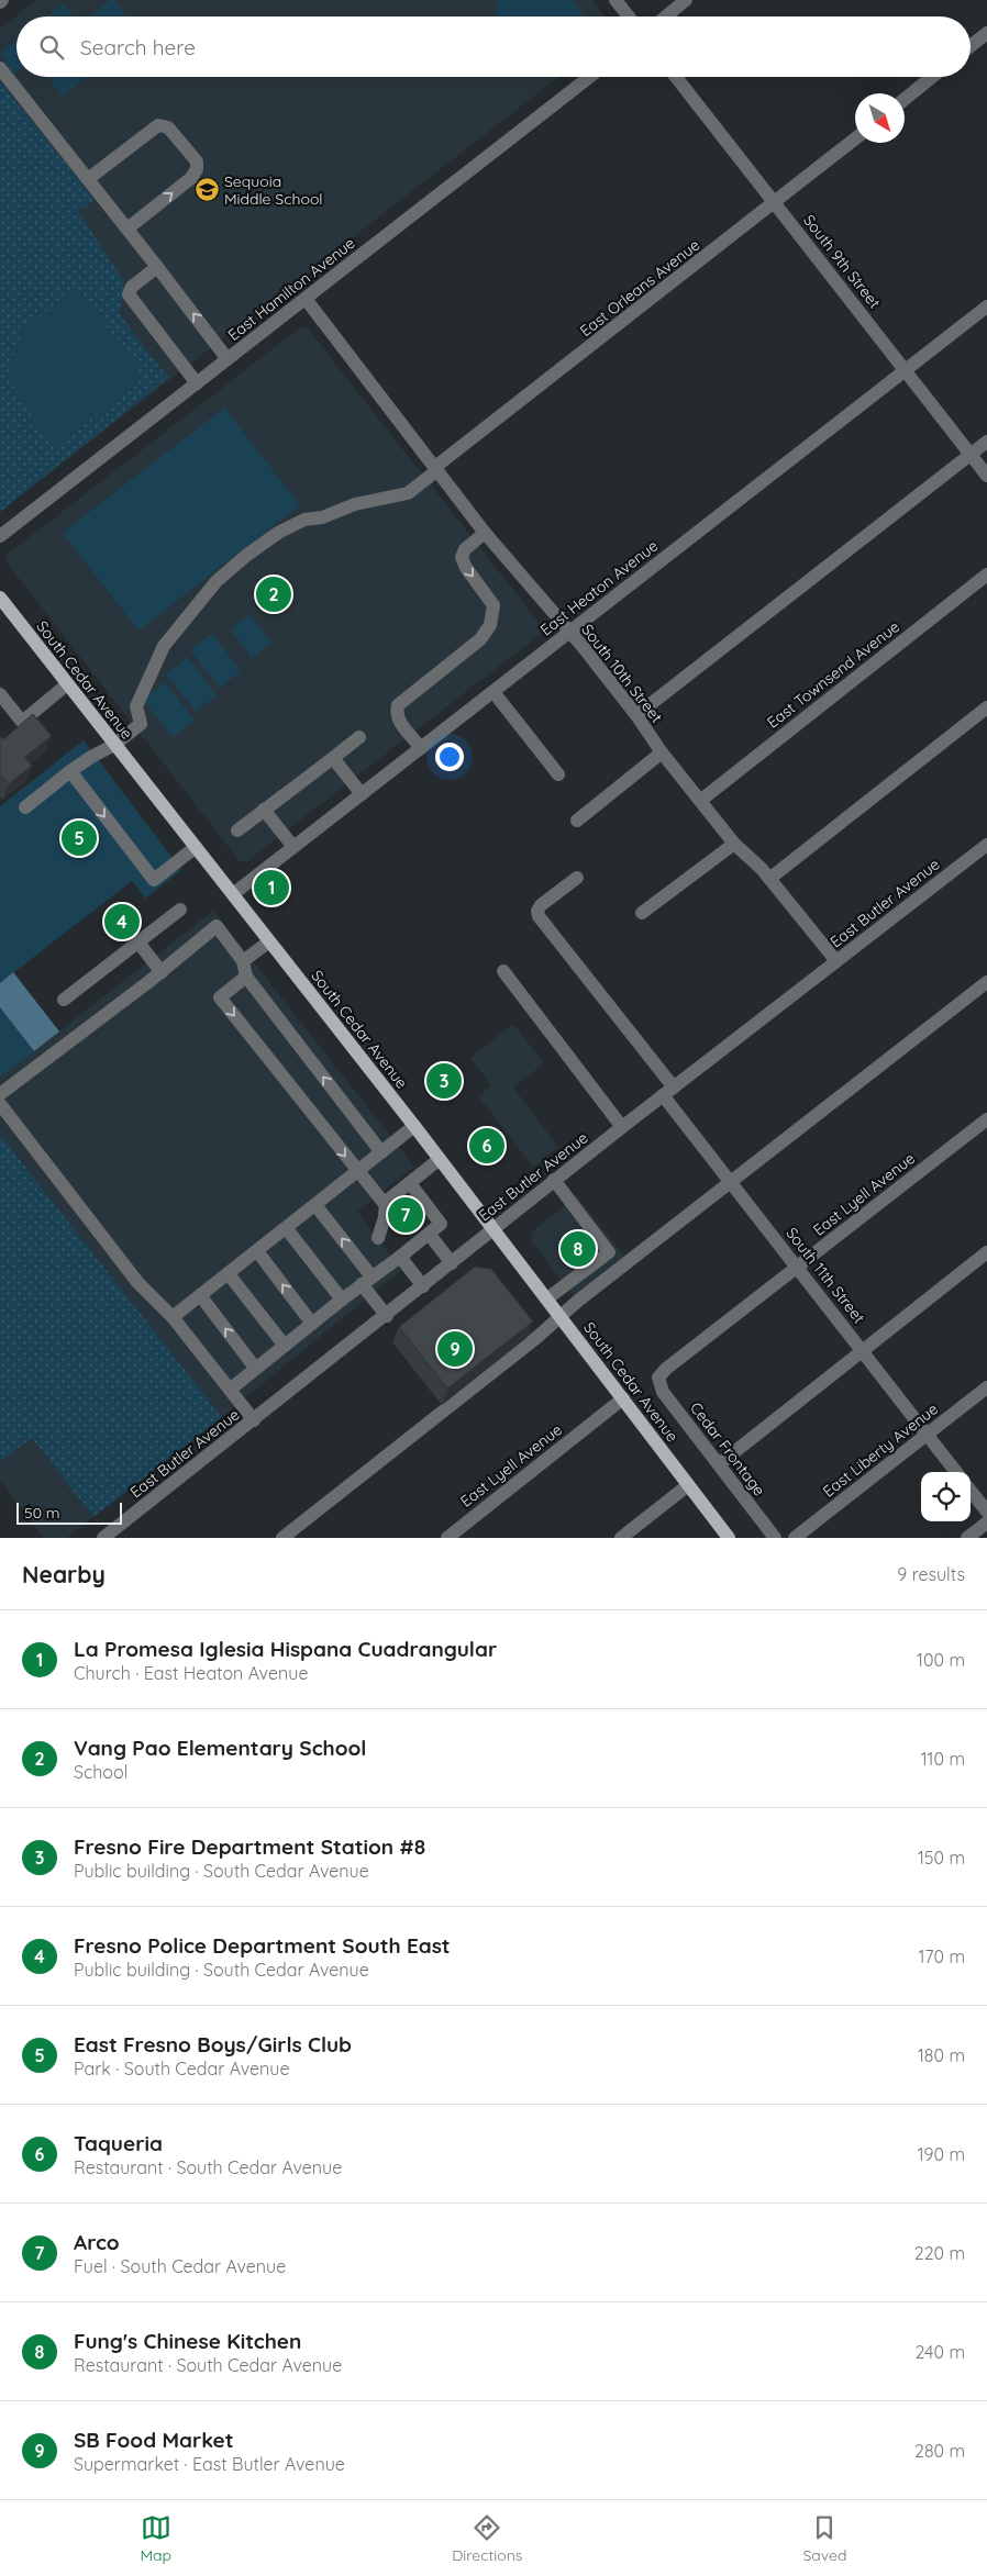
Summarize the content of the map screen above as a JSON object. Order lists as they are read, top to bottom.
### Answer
{
  "streets": {
    "main road": ["South Cedar Avenue"],
    "street": [
      "South 9th Street",
      "East Orleans Avenue",
      "East Hamilton Avenue",
      "East Heaton Avenue",
      "South 10th Street",
      "East Townsend Avenue",
      "East Butler Avenue",
      "East Lyell Avenue",
      "South 11th Street",
      "Cedar Frontage",
      "East Liberty Avenue"
    ]
  },
  "crossings": [
    ["South 9th Street", "East Orleans Avenue"],
    ["South 9th Street", "East Heaton Avenue"],
    ["East Orleans Avenue", "South 10th Street"],
    ["East Orleans Avenue", "South Cedar Avenue"],
    ["East Hamilton Avenue", "South 10th Street"],
    ["East Heaton Avenue", "South 10th Street"],
    ["East Heaton Avenue", "South Cedar Avenue"],
    ["South 10th Street", "East Townsend Avenue"],
    ["South 10th Street", "East Butler Avenue"],
    ["South Cedar Avenue", "East Butler Avenue"],
    ["South Cedar Avenue", "East Lyell Avenue"],
    ["East Butler Avenue", "South 11th Street"],
    ["East Lyell Avenue", "South 11th Street"],
    ["East Lyell Avenue", "Cedar Frontage"],
    ["South 11th Street", "East Liberty Avenue"]
  ],
  "places": {
    "school or university": ["Sequoia Middle School"]
  },
  "scale_bar": "50 m",
  "north": "bottom right",
  "page": {
    "search": "Search here",
    "pins": [
      "2",
      "5",
      "1",
      "4",
      "3",
      "6",
      "7",
      "8",
      "9"
    ],
    "scale": "50 m",
    "heading": ["Nearby", "9 results"],
    "list": [
      {
        "mark": "1",
        "name": "La Promesa Iglesia Hispana Cuadrangular",
        "note": "Church · East Heaton Avenue",
        "value": "100 m"
      },
      {
        "mark": "2",
        "name": "Vang Pao Elementary School",
        "note": "School",
        "value": "110 m"
      },
      {
        "mark": "3",
        "name": "Fresno Fire Department Station #8",
        "note": "Public building · South Cedar Avenue",
        "value": "150 m"
      },
      {
        "mark": "4",
        "name": "Fresno Police Department South East",
        "note": "Public building · South Cedar Avenue",
        "value": "170 m"
      },
      {
        "mark": "5",
        "name": "East Fresno Boys/Girls Club",
        "note": "Park · South Cedar Avenue",
        "value": "180 m"
      },
      {
        "mark": "6",
        "name": "Taqueria",
        "note": "Restaurant · South Cedar Avenue",
        "value": "190 m"
      },
      {
        "mark": "7",
        "name": "Arco",
        "note": "Fuel · South Cedar Avenue",
        "value": "220 m"
      },
      {
        "mark": "8",
        "name": "Fung's Chinese Kitchen",
        "note": "Restaurant · South Cedar Avenue",
        "value": "240 m"
      },
      {
        "mark": "9",
        "name": "SB Food Market",
        "note": "Supermarket · East Butler Avenue",
        "value": "280 m"
      }
    ],
    "nav": ["Map", "Directions", "Saved"]
  }
}
